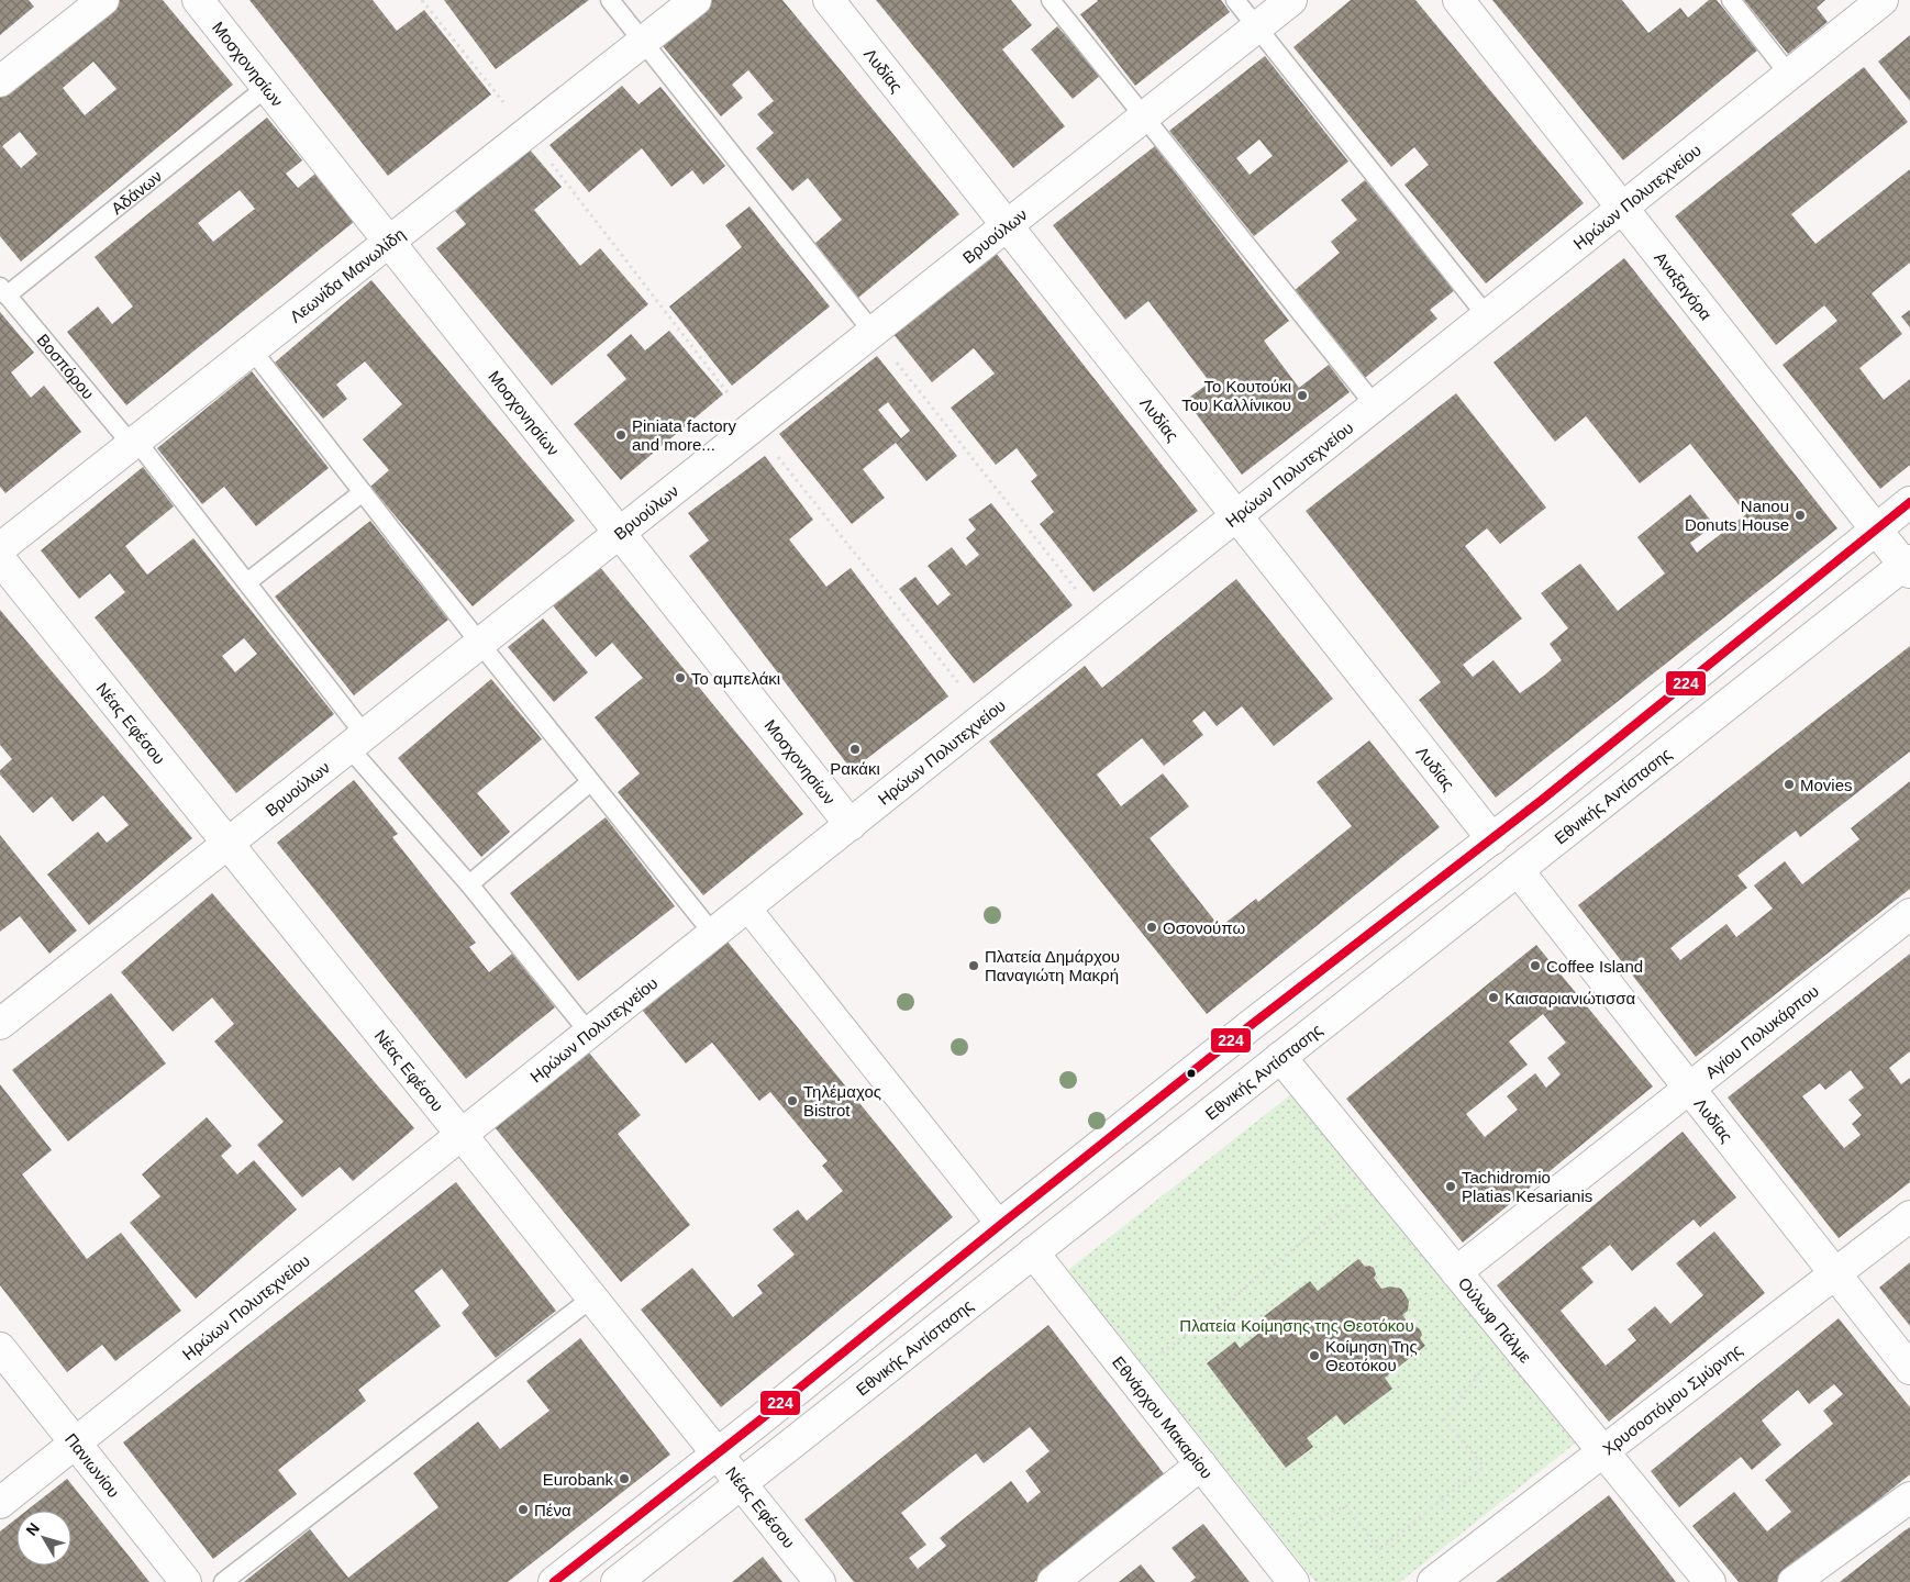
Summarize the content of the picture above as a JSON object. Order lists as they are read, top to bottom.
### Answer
{
  "streets": {
    "street": [
      "Μοσχονησίων",
      "Λυδίας",
      "Ηρώων Πολυτεχνείου",
      "Βρυούλων",
      "Λεωνίδα Μανωλίδη",
      "Αναξαγόρα",
      "Νέας Εφέσου",
      "Εθνικής Αντίστασης",
      "Αγίου Πολυκάρπου",
      "Ούλωφ Πάλμε",
      "Χρυσοστόμου Σμύρνης",
      "Εθνάρχου Μακαρίου",
      "Πανιωνίου"
    ],
    "lane": ["Αδάνων", "Βοσπόρου"]
  },
  "crossings": [
    ["Μοσχονησίων", "Αδάνων"],
    ["Μοσχονησίων", "Ηρώων Πολυτεχνείου"],
    ["Μοσχονησίων", "Βρυούλων"],
    ["Μοσχονησίων", "Λεωνίδα Μανωλίδη"],
    ["Λυδίας", "Ηρώων Πολυτεχνείου"],
    ["Λυδίας", "Βρυούλων"],
    ["Λυδίας", "Εθνικής Αντίστασης"],
    ["Λυδίας", "Αγίου Πολυκάρπου"],
    ["Λυδίας", "Χρυσοστόμου Σμύρνης"],
    ["Αδάνων", "Βοσπόρου"],
    ["Ηρώων Πολυτεχνείου", "Αναξαγόρα"],
    ["Ηρώων Πολυτεχνείου", "Βοσπόρου"],
    ["Ηρώων Πολυτεχνείου", "Νέας Εφέσου"],
    ["Ηρώων Πολυτεχνείου", "Πανιωνίου"],
    ["Βρυούλων", "Βοσπόρου"],
    ["Βρυούλων", "Νέας Εφέσου"],
    ["Λεωνίδα Μανωλίδη", "Βοσπόρου"],
    ["Αναξαγόρα", "Εθνικής Αντίστασης"],
    ["Νέας Εφέσου", "Εθνικής Αντίστασης"],
    ["Εθνικής Αντίστασης", "Ούλωφ Πάλμε"],
    ["Εθνικής Αντίστασης", "Εθνάρχου Μακαρίου"],
    ["Αγίου Πολυκάρπου", "Ούλωφ Πάλμε"],
    ["Ούλωφ Πάλμε", "Χρυσοστόμου Σμύρνης"]
  ],
  "parks": ["Πλατεία Κοίμησης της Θεοτόκου"],
  "places": [
    "Το Κουτούκι Του Καλλίνικου",
    "Piniata factory and more...",
    "Nanou Donuts House",
    "Το αμπελάκι",
    "Ρακάκι",
    "Movies",
    "Οσονούπω",
    "Πλατεία Δημάρχου Παναγιώτη Μακρή",
    "Coffee Island",
    "Καισαριανιώτισσα",
    "Τηλέμαχος Bistrot",
    "Tachidromio Platias Kesarianis",
    "Κοίμηση Της Θεοτόκου",
    "Eurobank",
    "Πένα"
  ],
  "lines": ["transit line 224"],
  "north": "top left"
}
